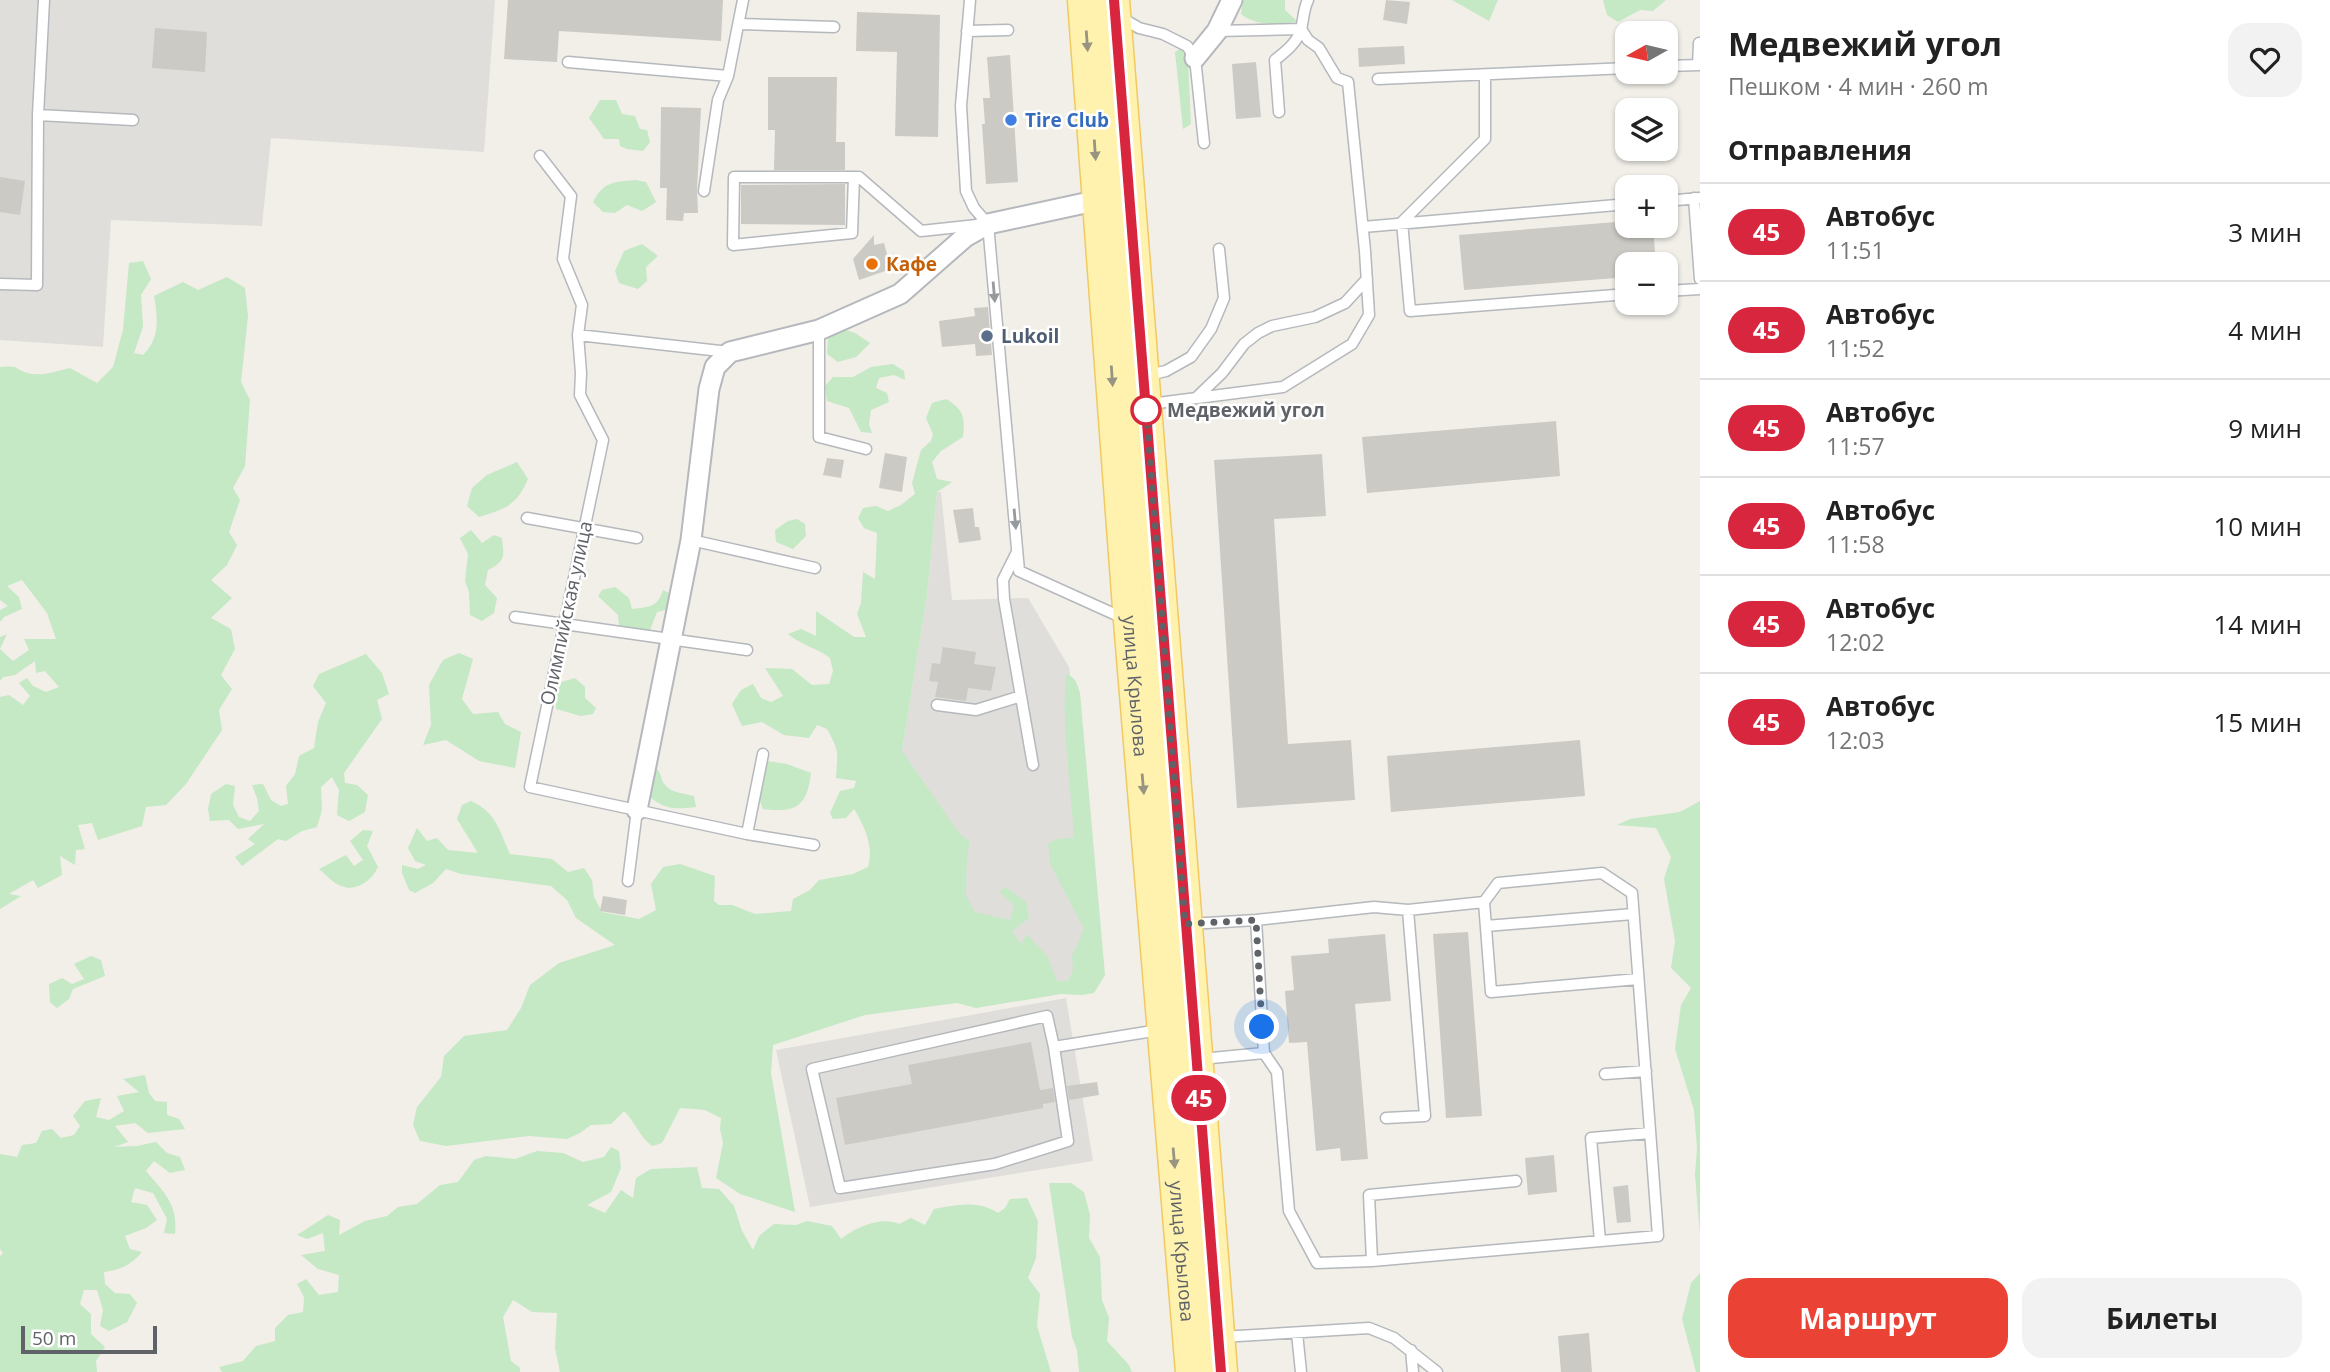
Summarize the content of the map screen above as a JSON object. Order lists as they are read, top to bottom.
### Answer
{
  "streets": {
    "main road": ["улица Крылова"],
    "lane": ["Олимпийская улица"]
  },
  "places": [
    "Tire Club",
    "Кафе",
    "Lukoil",
    "Медвежий угол"
  ],
  "lines": ["bus line 45"],
  "scale_bar": "50 m",
  "north": "left",
  "page": {
    "on_map": "45",
    "heading": [
      ["Медвежий угол", "Пешком · 4 мин · 260 m"],
      "Отправления"
    ],
    "map_buttons": ["+", "−"],
    "list": [
      {
        "mark": "45",
        "name": "Автобус",
        "note": "11:51",
        "value": "3 мин"
      },
      {
        "mark": "45",
        "name": "Автобус",
        "note": "11:52",
        "value": "4 мин"
      },
      {
        "mark": "45",
        "name": "Автобус",
        "note": "11:57",
        "value": "9 мин"
      },
      {
        "mark": "45",
        "name": "Автобус",
        "note": "11:58",
        "value": "10 мин"
      },
      {
        "mark": "45",
        "name": "Автобус",
        "note": "12:02",
        "value": "14 мин"
      },
      {
        "mark": "45",
        "name": "Автобус",
        "note": "12:03",
        "value": "15 мин"
      }
    ],
    "buttons": ["Маршрут", "Билеты"],
    "scale": "50 m"
  }
}
